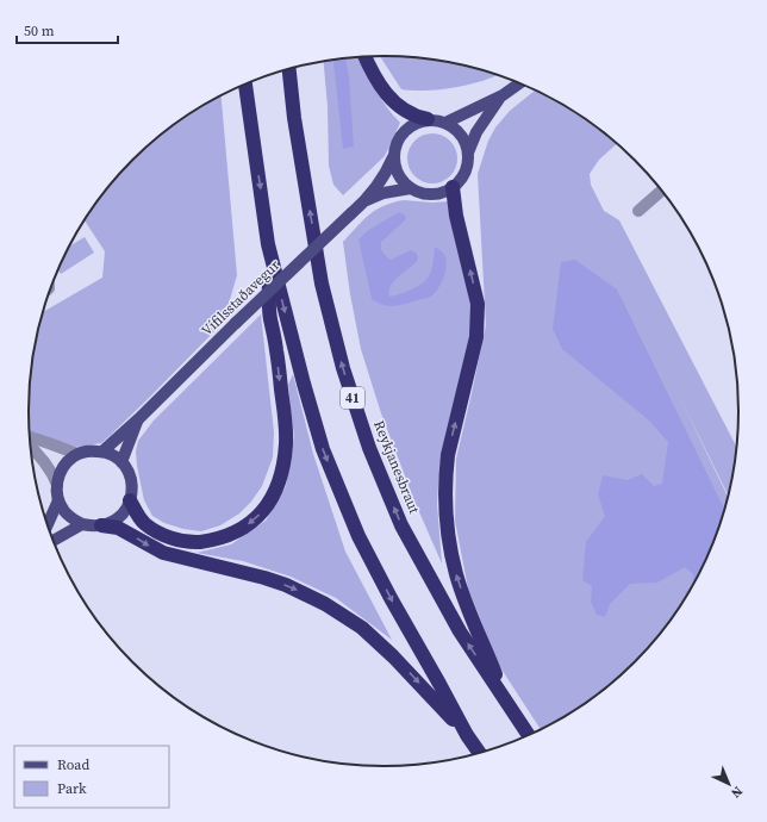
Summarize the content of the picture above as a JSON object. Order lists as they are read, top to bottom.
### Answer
{
  "streets": {
    "highway": ["41", "Reykjanesbraut"],
    "main road": ["Vífilsstaðavegur"]
  },
  "legend": ["Road", "Park"],
  "scale_bar": "50 m",
  "north": "bottom right"
}
